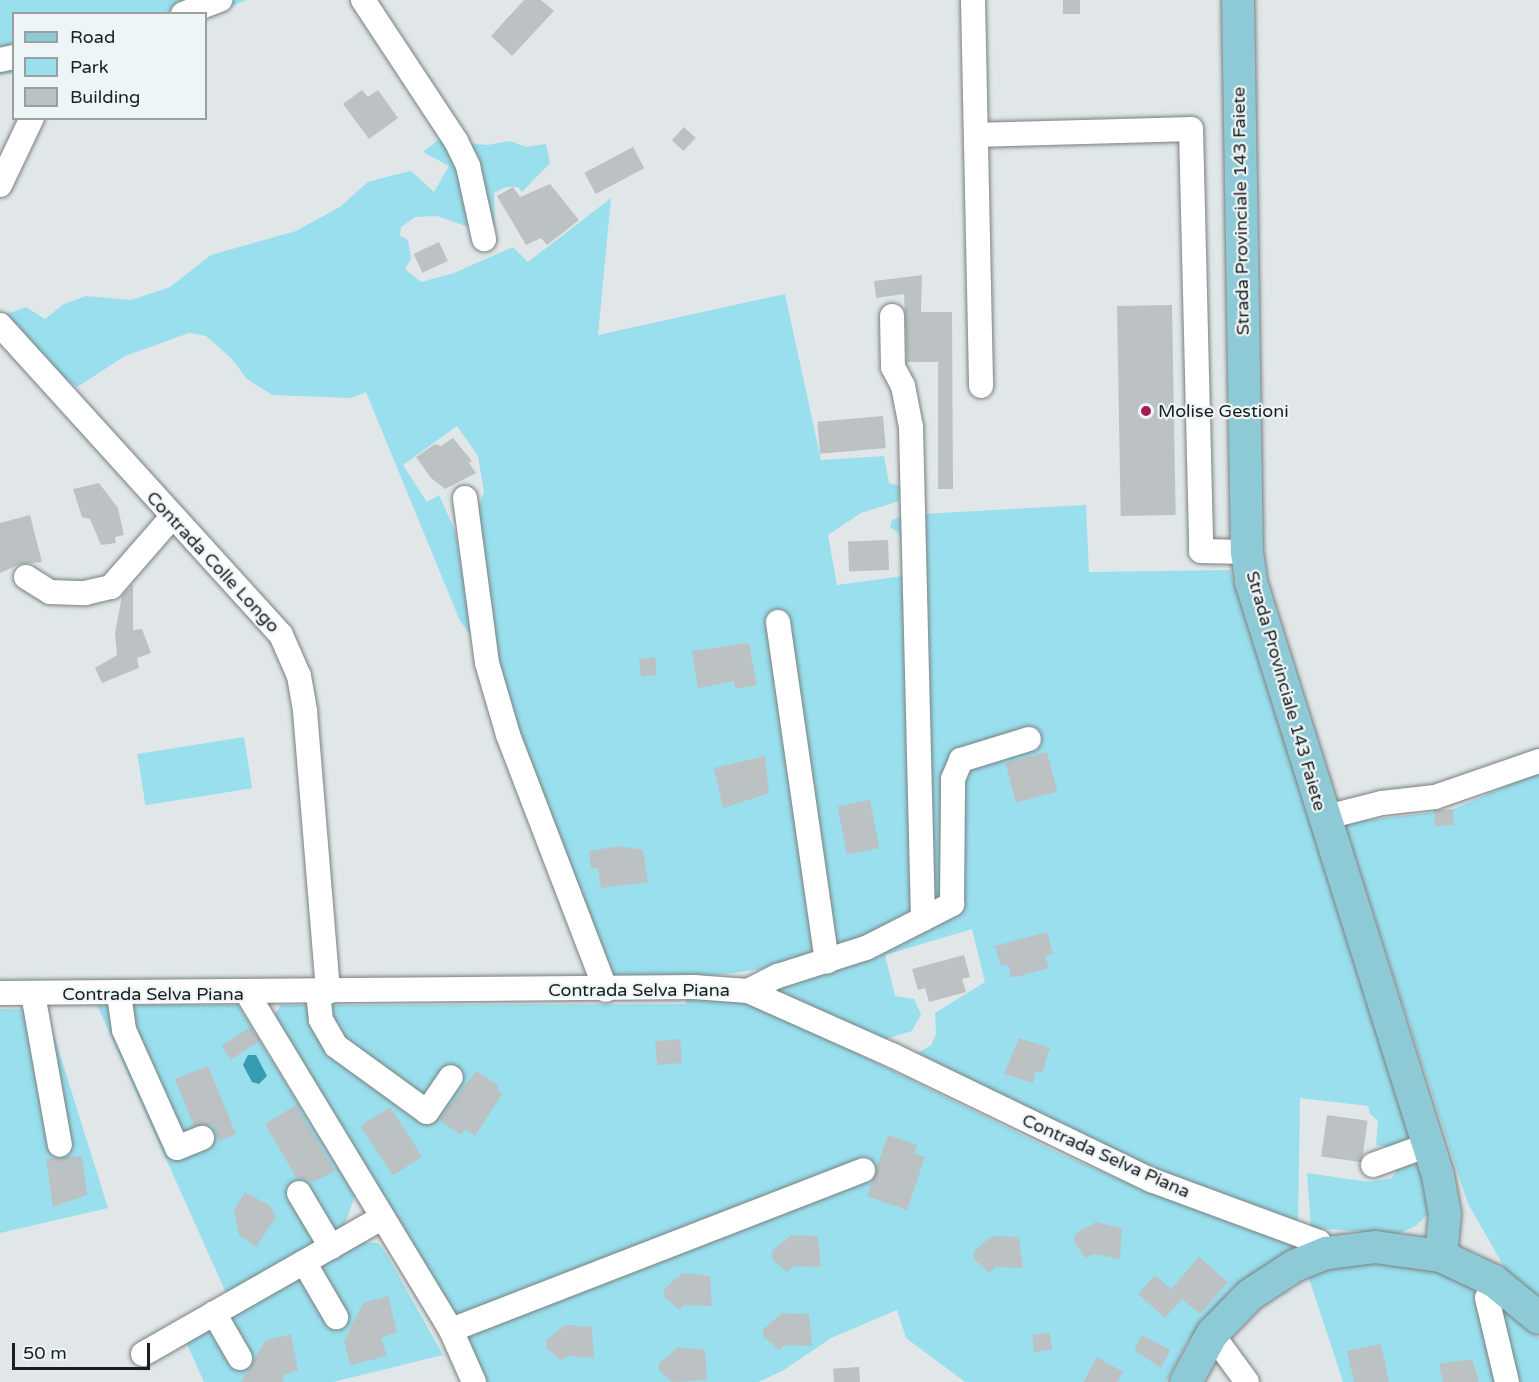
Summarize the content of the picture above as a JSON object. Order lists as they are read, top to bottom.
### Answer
{
  "streets": {
    "main road": ["Strada Provinciale 143 Faiete"],
    "street": ["Contrada Colle Longo", "Contrada Selva Piana"]
  },
  "crossings": [
    ["Contrada Colle Longo", "Contrada Selva Piana"]
  ],
  "places": ["Molise Gestioni"],
  "legend": ["Road", "Park", "Building"],
  "scale_bar": "50 m"
}
